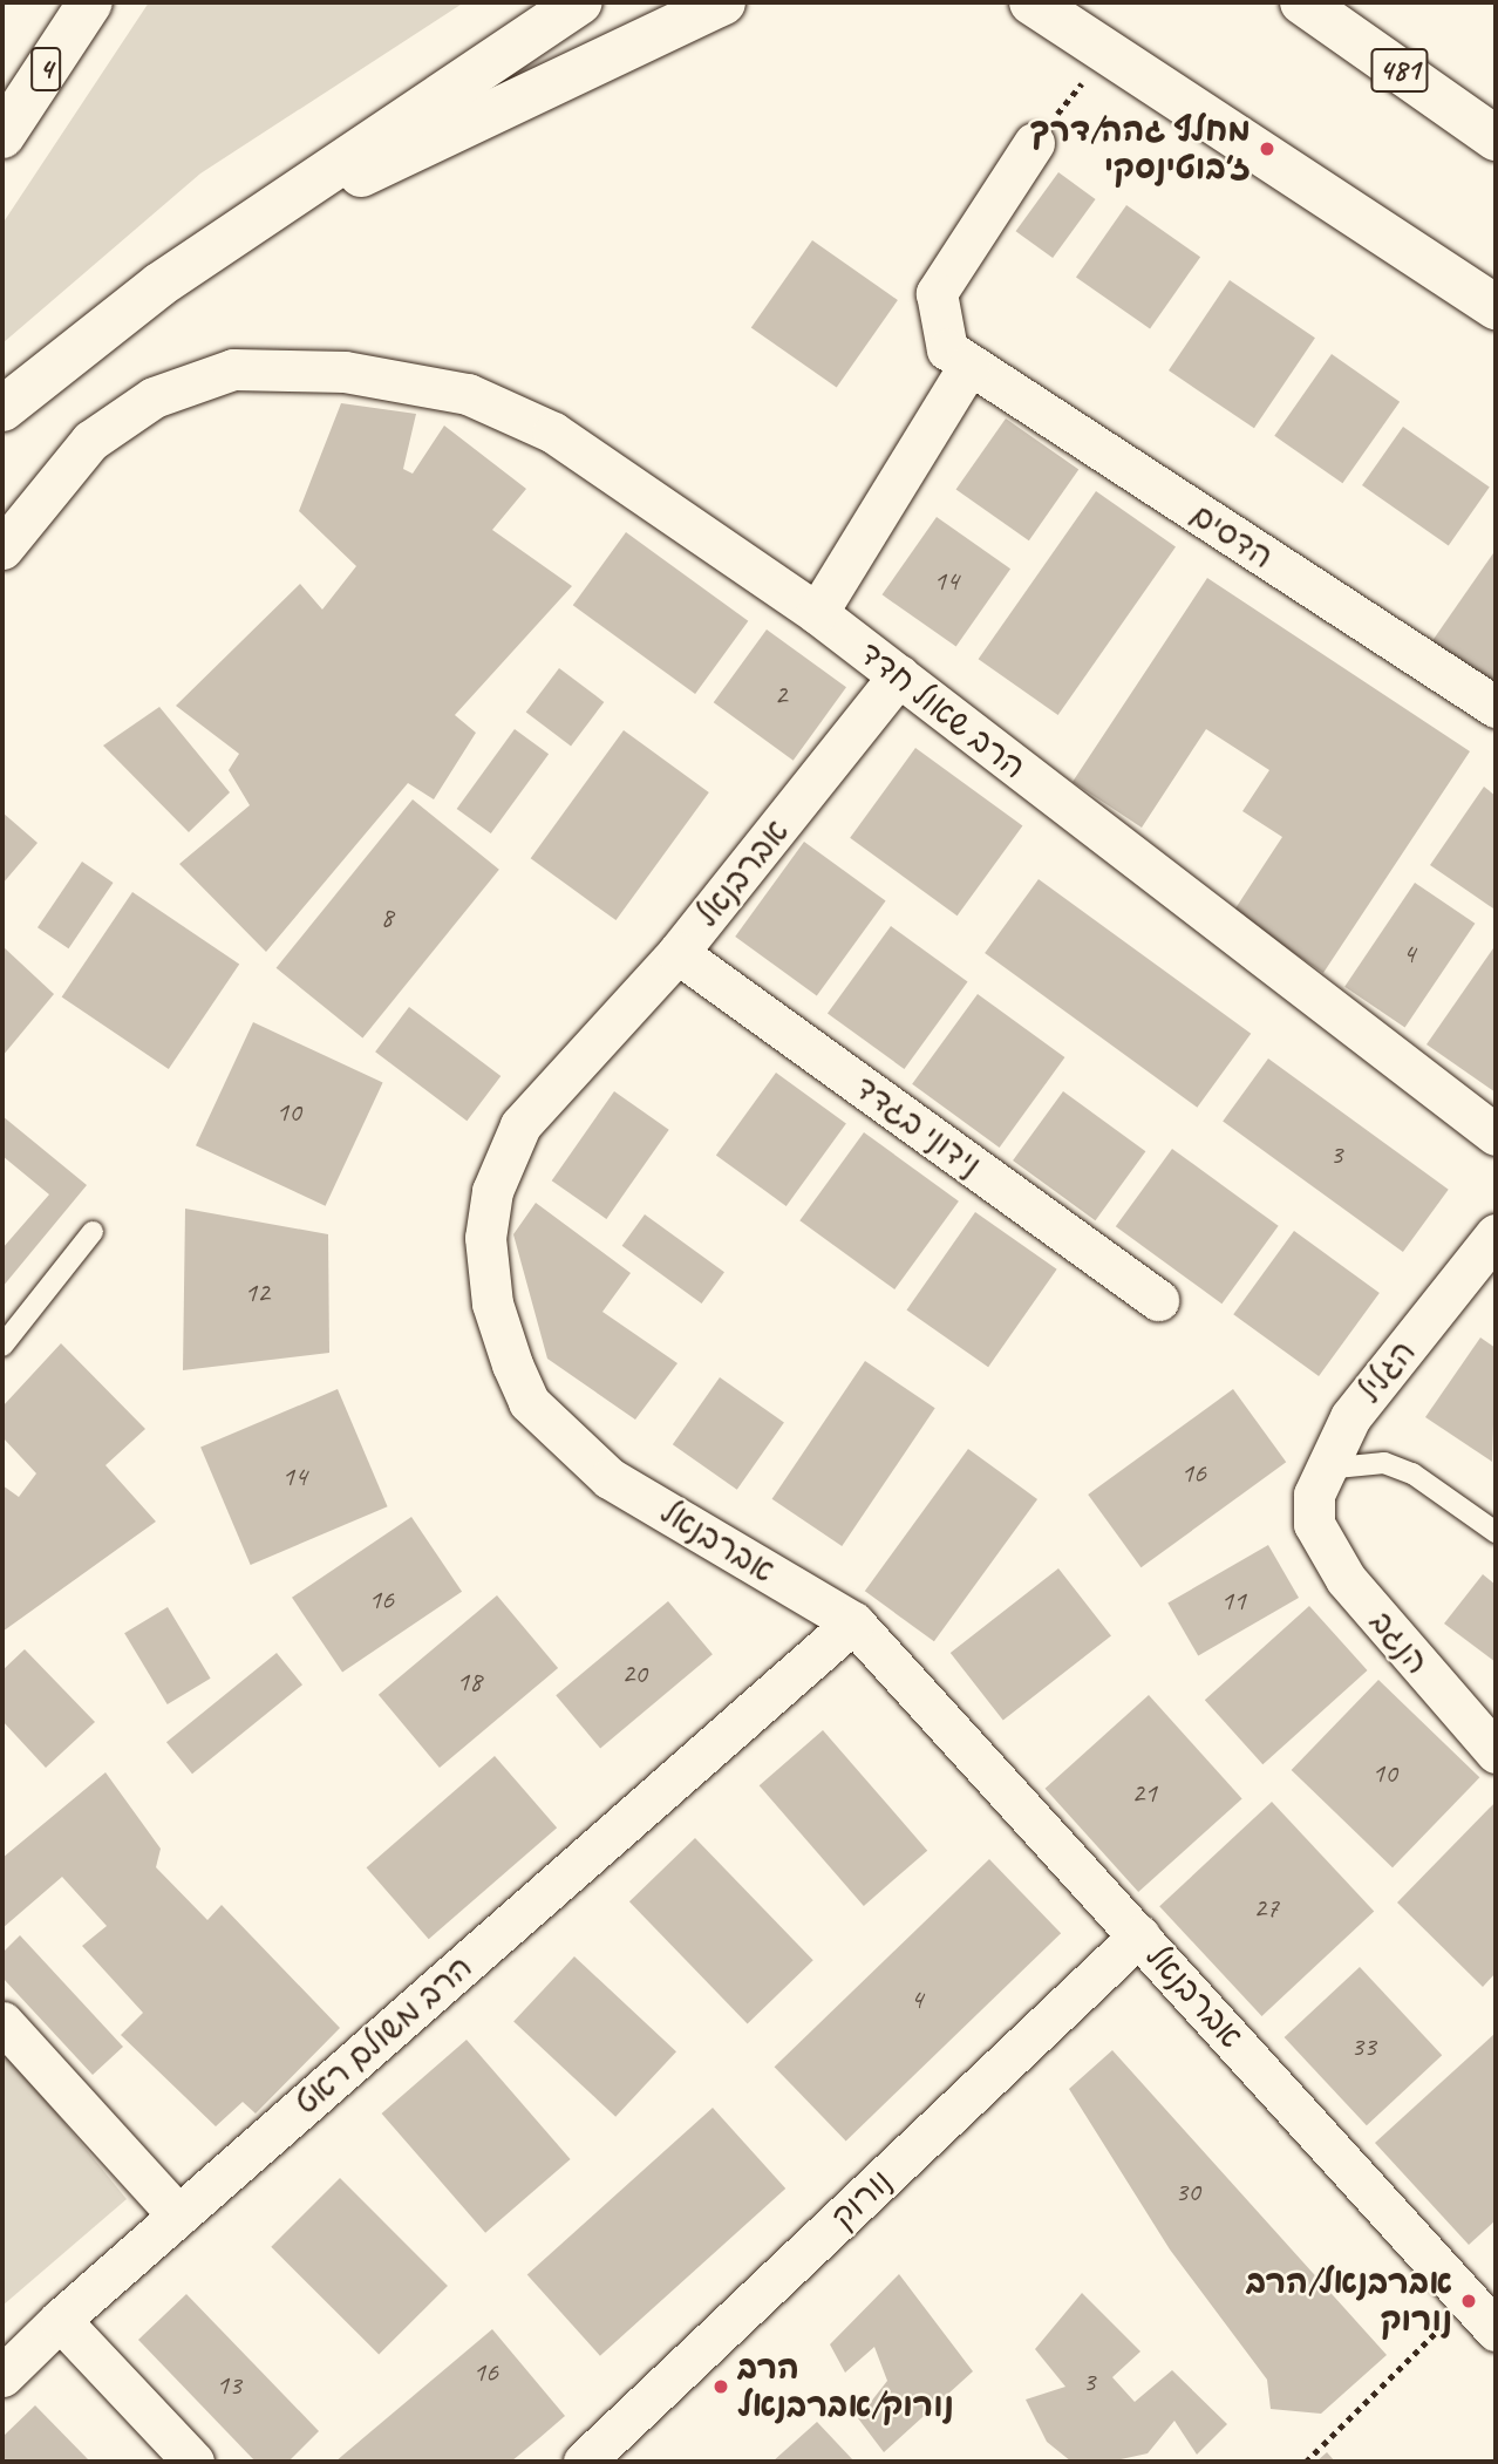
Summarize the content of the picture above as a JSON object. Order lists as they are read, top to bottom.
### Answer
{
  "streets": {
    "main road": ["4", "481"],
    "street": [
      "הדסים",
      "הרב שאול חדד",
      "אברבנאל",
      "נידוני בגדד",
      "הגליל",
      "הנגב",
      "הרב משולם ראט",
      "נורוק"
    ]
  },
  "crossings": [
    ["הרב שאול חדד", "אברבנאל"],
    ["אברבנאל", "נידוני בגדד"],
    ["אברבנאל", "הרב משולם ראט"],
    ["אברבנאל", "נורוק"],
    ["הגליל", "הנגב"]
  ],
  "places": ["מחלף גהה/דרך ז׳בוטינסקי", "אברבנאל/הרב נורוק", "הרב נורוק/אברבנאל"],
  "house_numbers": [
    "14",
    "2",
    "8",
    "4",
    "10",
    "3",
    "12",
    "16",
    "14",
    "16",
    "11",
    "20",
    "18",
    "10",
    "21",
    "27",
    "4",
    "33",
    "30",
    "16",
    "3",
    "13"
  ]
}
